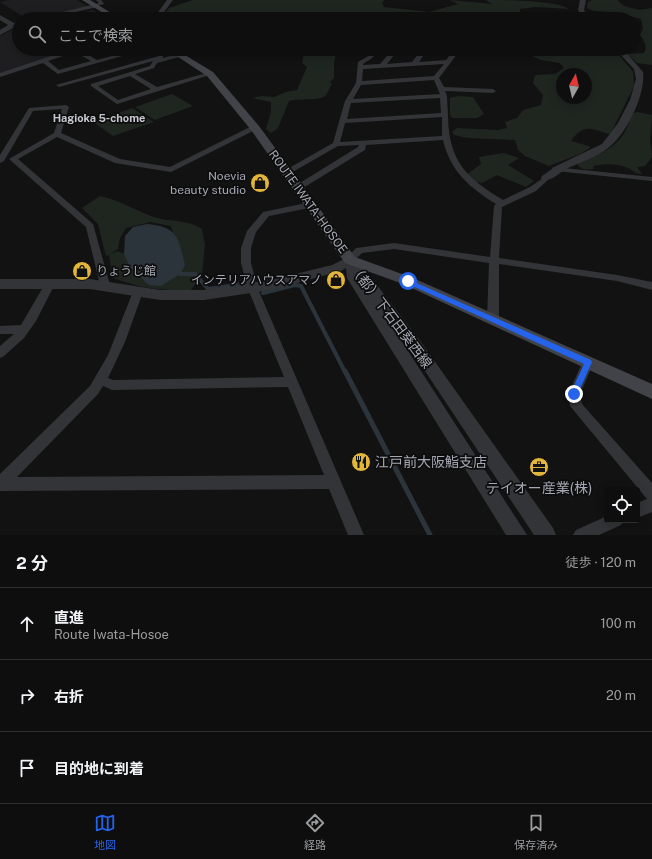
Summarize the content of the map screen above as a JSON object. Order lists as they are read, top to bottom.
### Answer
{
  "streets": {
    "main road": ["ROUTE IWATA-HOSOE"],
    "street": ["（都）下石田葵西線"]
  },
  "crossings": [
    ["ROUTE IWATA-HOSOE", "（都）下石田葵西線"]
  ],
  "districts": ["Hagioka 5-chome"],
  "places": {
    "shop": ["Noevia beauty studio", "りょうじ館", "インテリアハウスアマノ"],
    "restaurant": ["江戸前大阪鮨支店"],
    "office": ["テイオー産業(株)"]
  },
  "north": "top",
  "page": {
    "search": "ここで検索",
    "heading": ["2 分", "徒歩 · 120 m"],
    "list": [
      ["直進", "Route Iwata-Hosoe", "100 m"],
      ["右折", "20 m"],
      "目的地に到着"
    ],
    "nav": ["地図", "経路", "保存済み"]
  }
}
